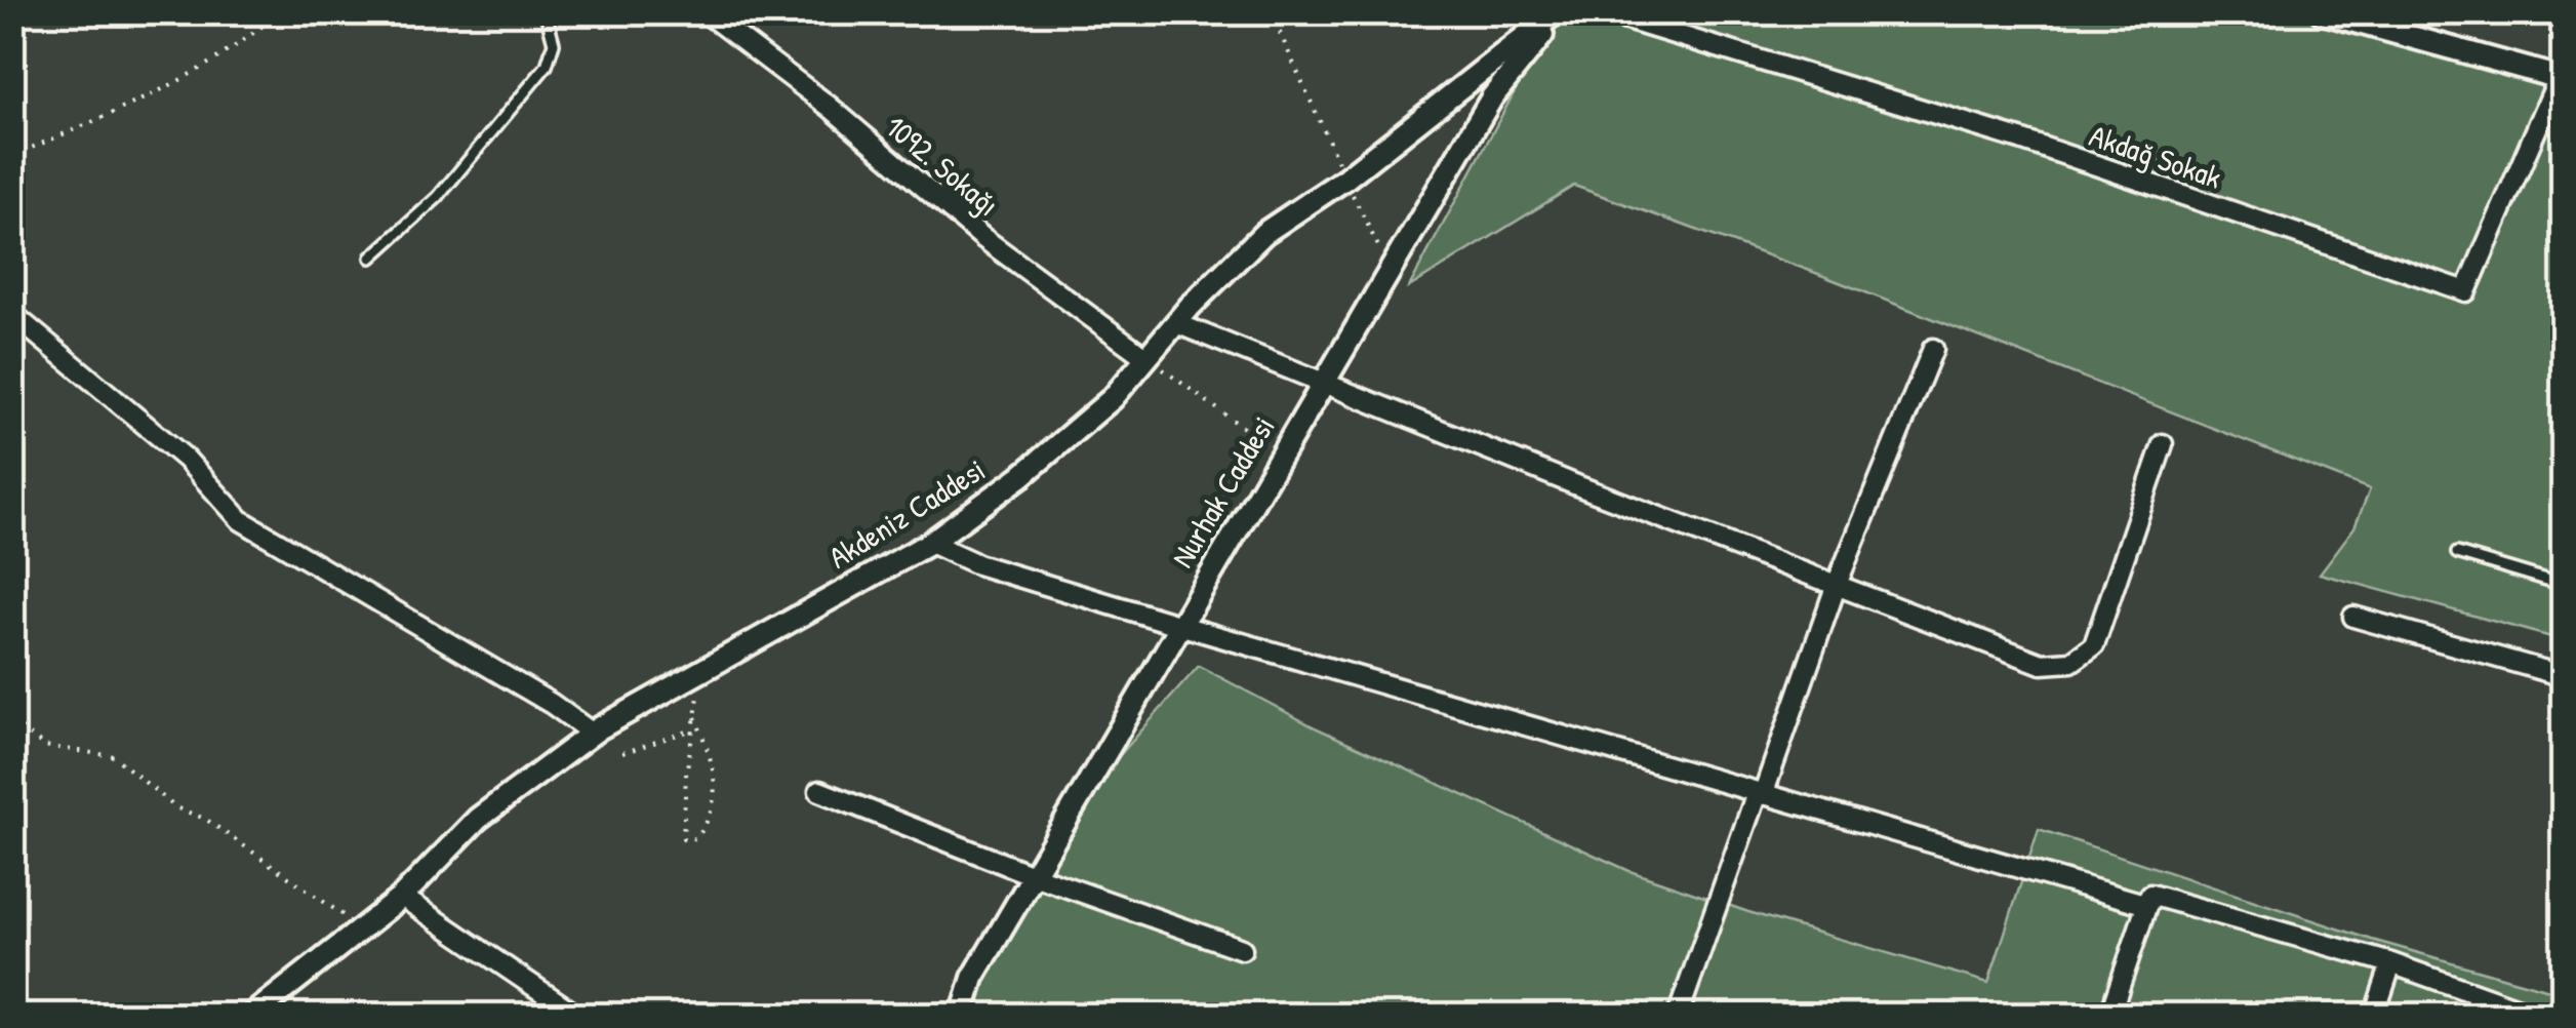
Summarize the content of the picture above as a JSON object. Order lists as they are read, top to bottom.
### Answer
{
  "streets": {
    "street": [
      "Akdağ Sokak",
      "1092. Sokağı",
      "Nurhak Caddesi",
      "Akdeniz Caddesi"
    ]
  },
  "crossings": [
    ["1092. Sokağı", "Akdeniz Caddesi"],
    ["Nurhak Caddesi", "Akdeniz Caddesi"]
  ]
}
